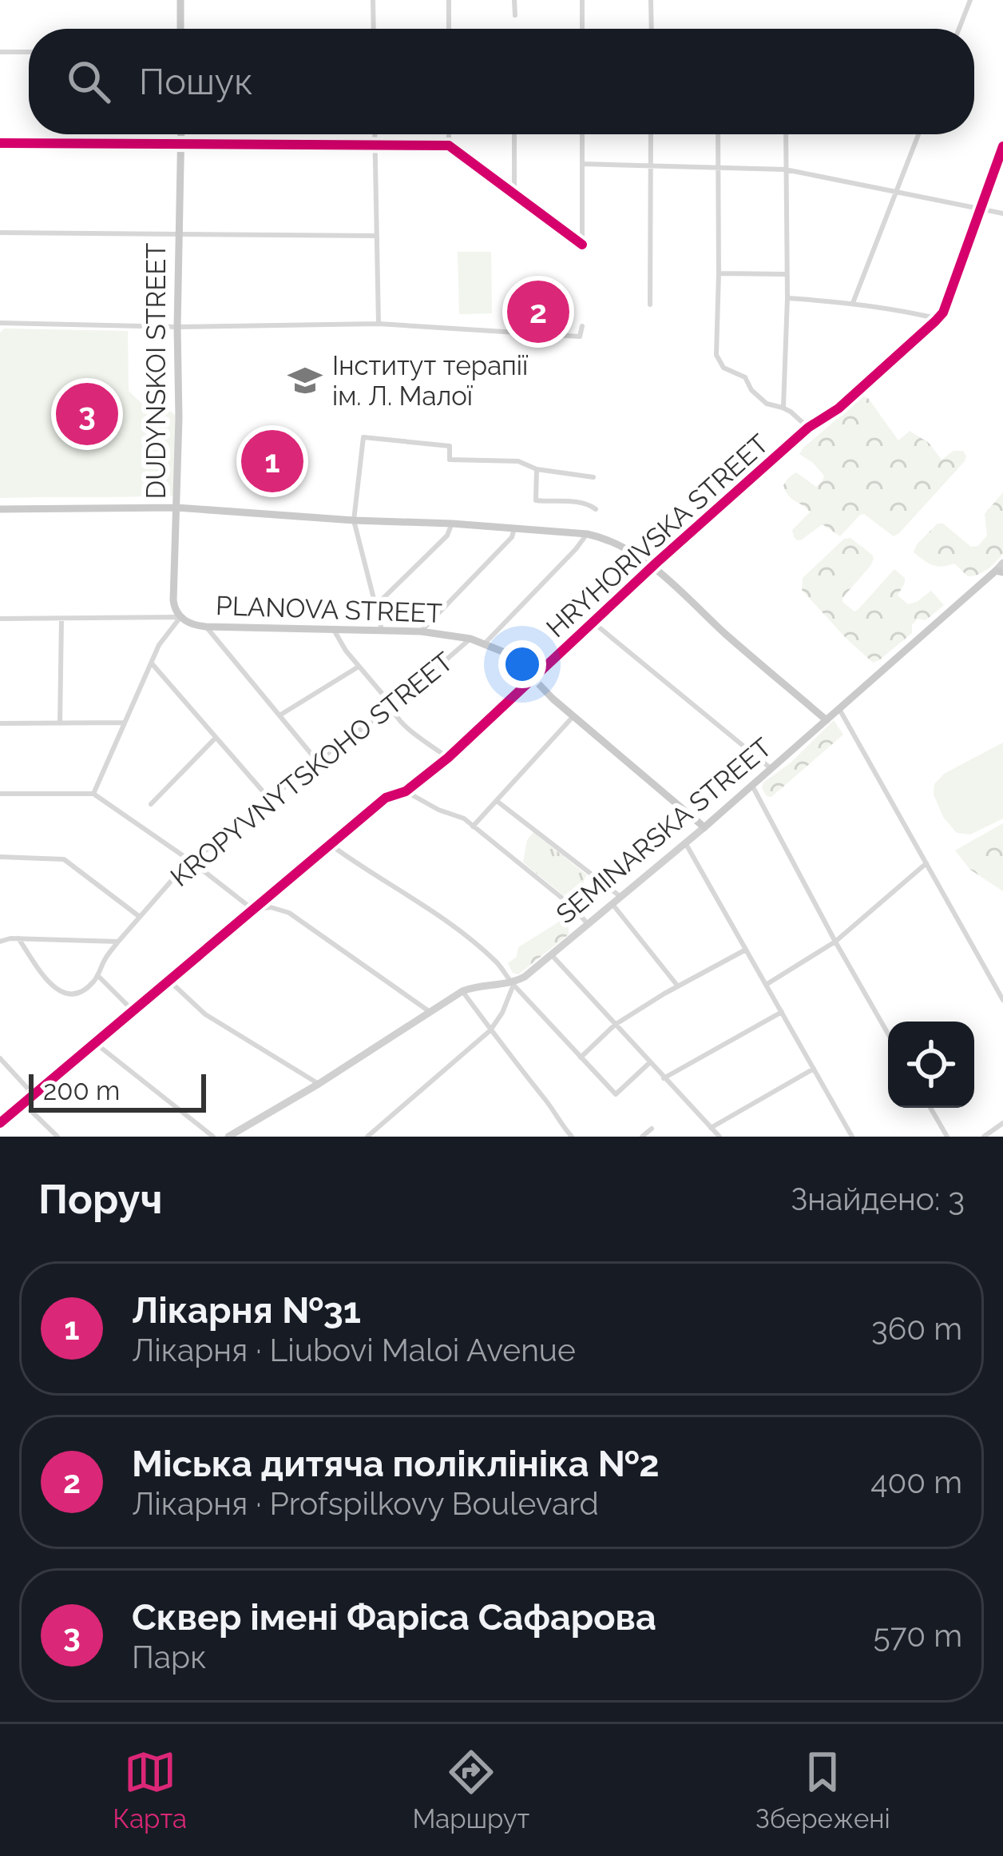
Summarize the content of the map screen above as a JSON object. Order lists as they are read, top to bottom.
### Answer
{
  "streets": {
    "main road": ["DUDYNSKOI STREET", "PLANOVA STREET", "SEMINARSKA STREET"],
    "street": ["HRYHORIVSKA STREET", "KROPYVNYTSKOHO STREET"]
  },
  "crossings": [
    ["DUDYNSKOI STREET", "PLANOVA STREET"],
    ["HRYHORIVSKA STREET", "PLANOVA STREET"],
    ["PLANOVA STREET", "KROPYVNYTSKOHO STREET"],
    ["PLANOVA STREET", "SEMINARSKA STREET"]
  ],
  "places": {
    "school or university": ["Інститут терапії ім. Л. Малої"]
  },
  "scale_bar": "200 m",
  "page": {
    "search": "Пошук",
    "pins": ["2", "3", "1"],
    "scale": "200 m",
    "heading": ["Поруч", "Знайдено: 3"],
    "list": [
      {
        "mark": "1",
        "name": "Лікарня №31",
        "note": "Лікарня · Liubovi Maloi Avenue",
        "value": "360 m"
      },
      {
        "mark": "2",
        "name": "Міська дитяча поліклініка №2",
        "note": "Лікарня · Profspilkovy Boulevard",
        "value": "400 m"
      },
      {
        "mark": "3",
        "name": "Сквер імені Фаріса Сафарова",
        "note": "Парк",
        "value": "570 m"
      }
    ],
    "nav": ["Карта", "Маршрут", "Збережені"]
  }
}
